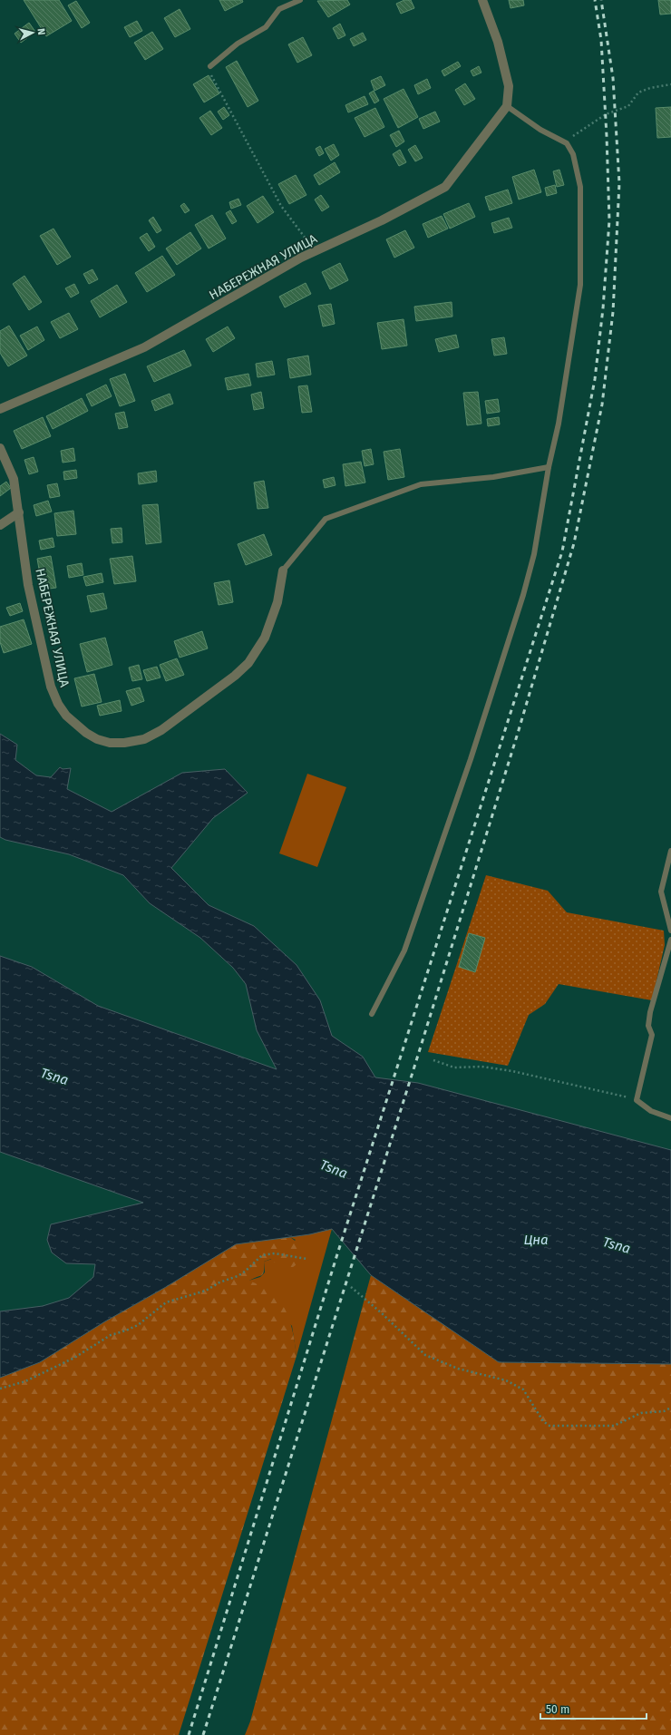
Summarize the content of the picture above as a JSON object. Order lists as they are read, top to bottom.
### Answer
{
  "streets": {
    "street": ["НАБЕРЕЖНАЯ УЛИЦА"]
  },
  "water": ["Tsna", "Цна"],
  "scale_bar": "50 m",
  "north": "right"
}
